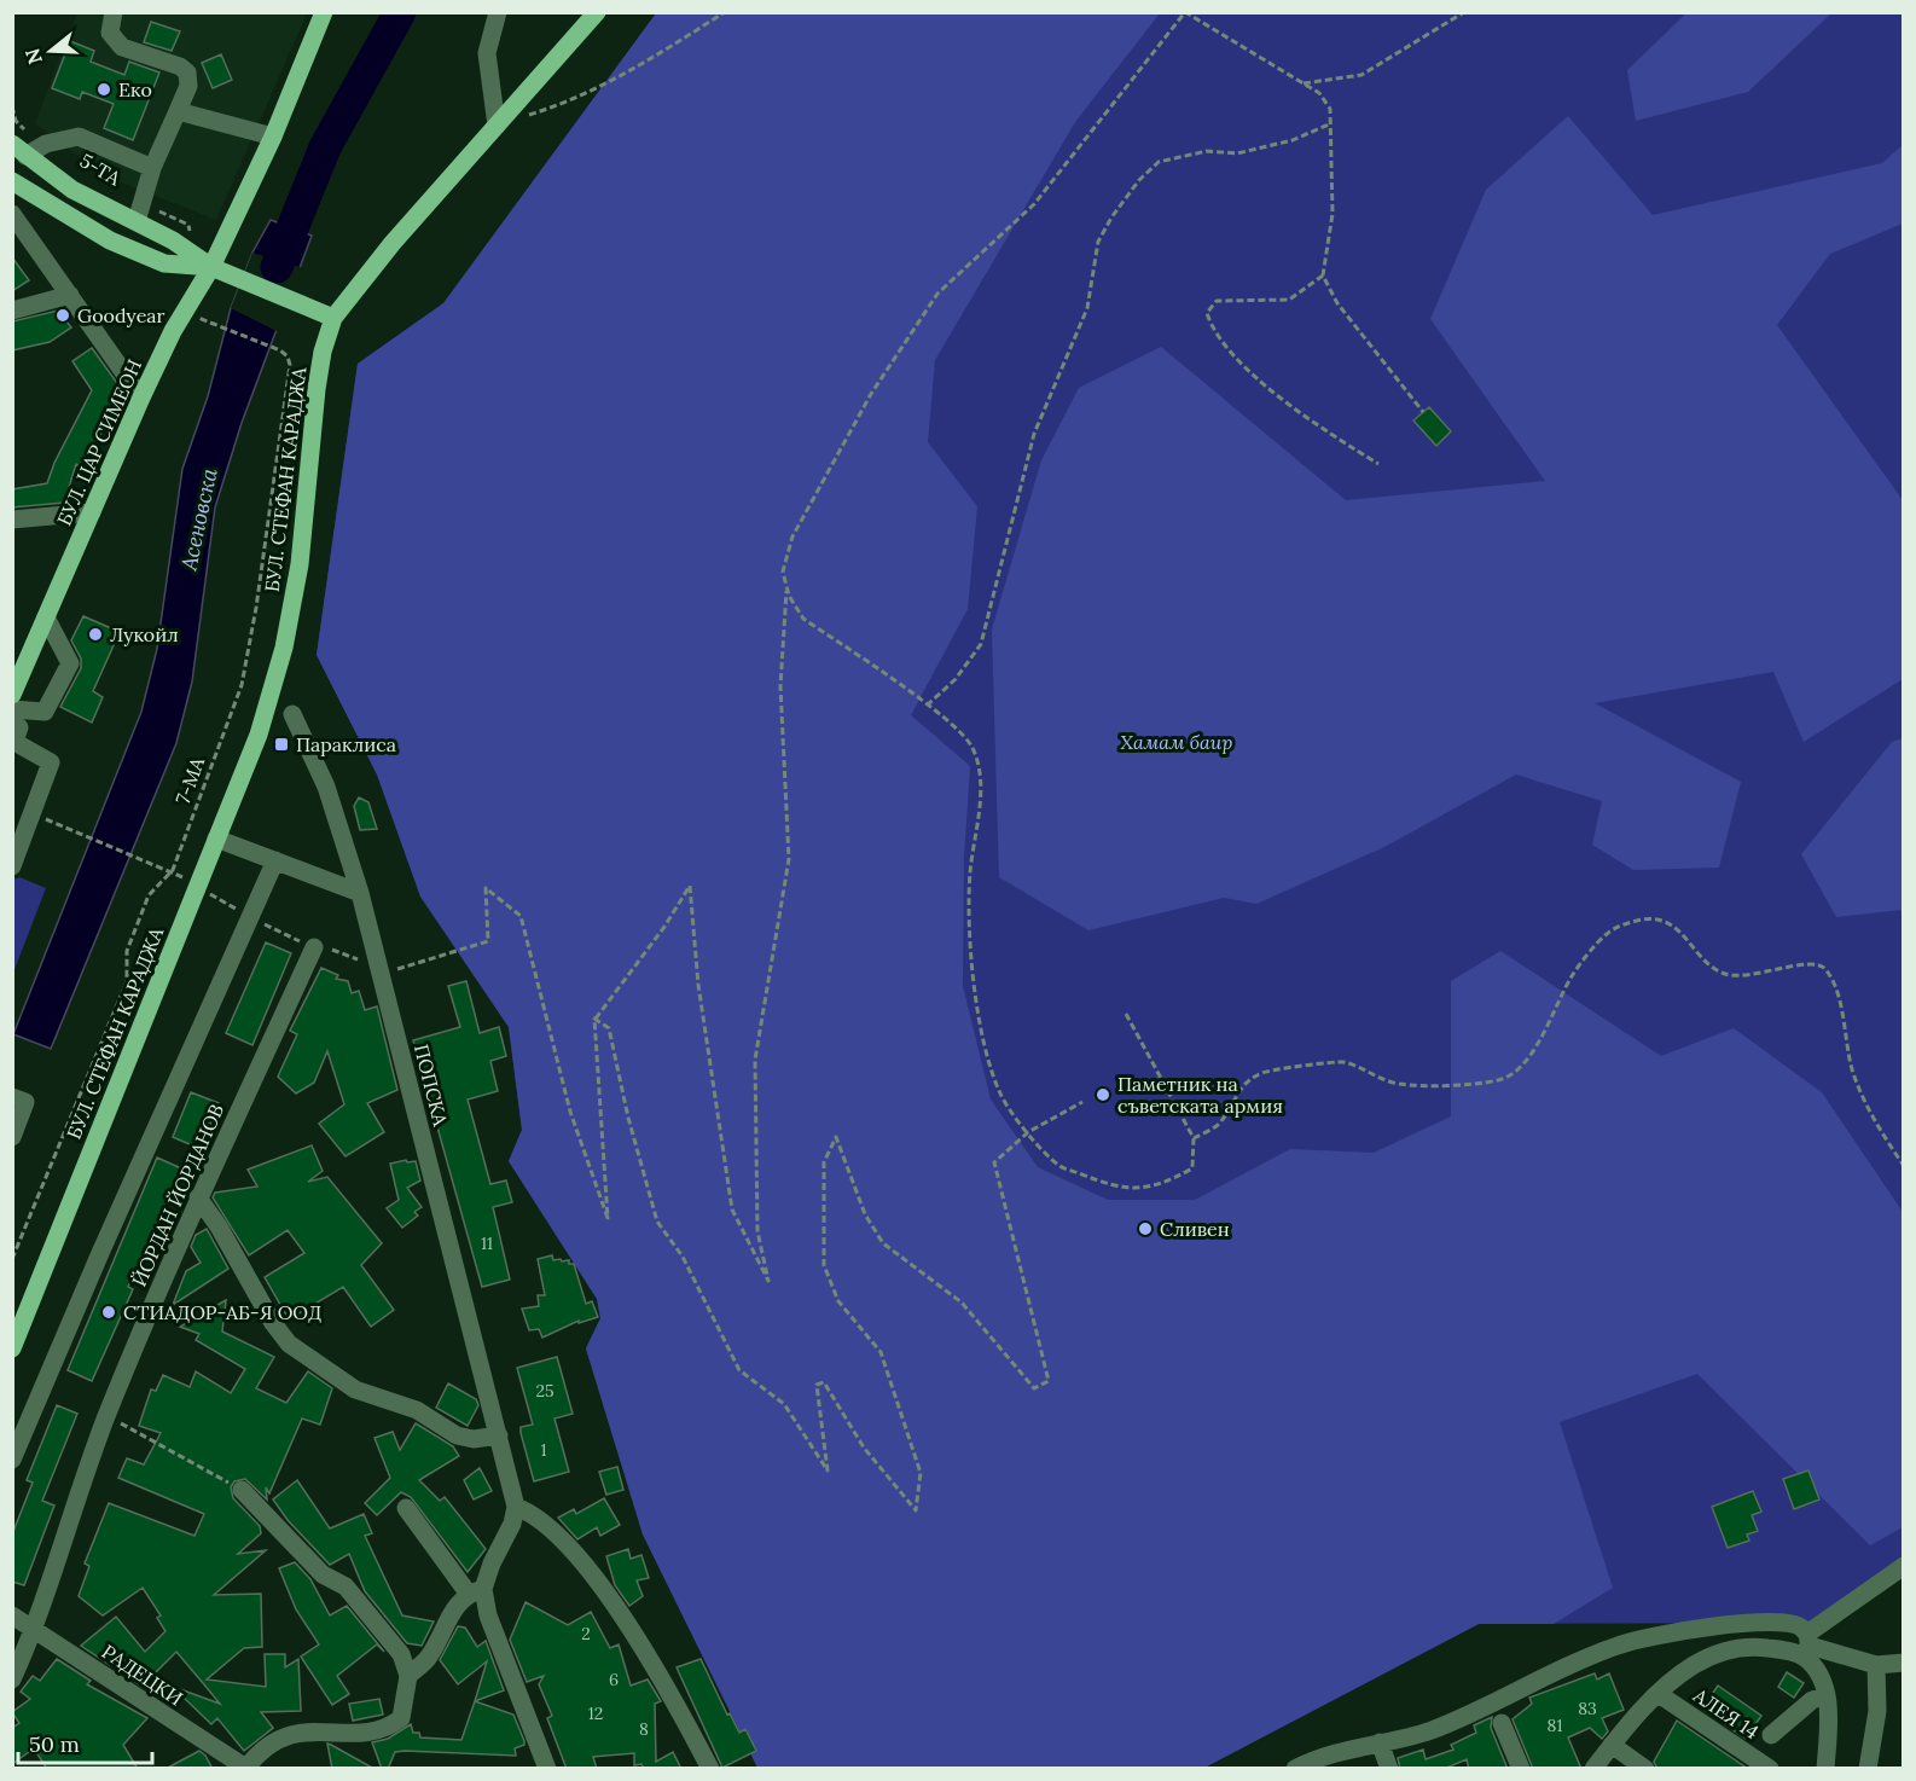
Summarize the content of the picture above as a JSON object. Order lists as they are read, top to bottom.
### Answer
{
  "streets": {
    "main road": ["БУЛ. ЦАР СИМЕОН", "БУЛ. СТЕФАН КАРАДЖА"],
    "street": [
      "ПОПСКА",
      "ЙОРДАН ЙОРДАНОВ",
      "РАДЕЦКИ",
      "АЛЕЯ 14"
    ],
    "path": ["7-МА"]
  },
  "crossings": [
    ["ЙОРДАН ЙОРДАНОВ", "РАДЕЦКИ"]
  ],
  "water": ["Асеновска"],
  "parks": ["Хамам баир"],
  "places": {
    "other": [
      "Еко",
      "Goodyear",
      "Лукойл",
      "Паметник на съветската армия",
      "Сливен",
      "СТИАДОР-АБ-Я ООД"
    ],
    "transit": ["Параклиса"]
  },
  "house_numbers": [
    "11",
    "25",
    "1",
    "2",
    "6",
    "83",
    "12",
    "81",
    "8"
  ],
  "scale_bar": "50 m",
  "north": "left"
}
